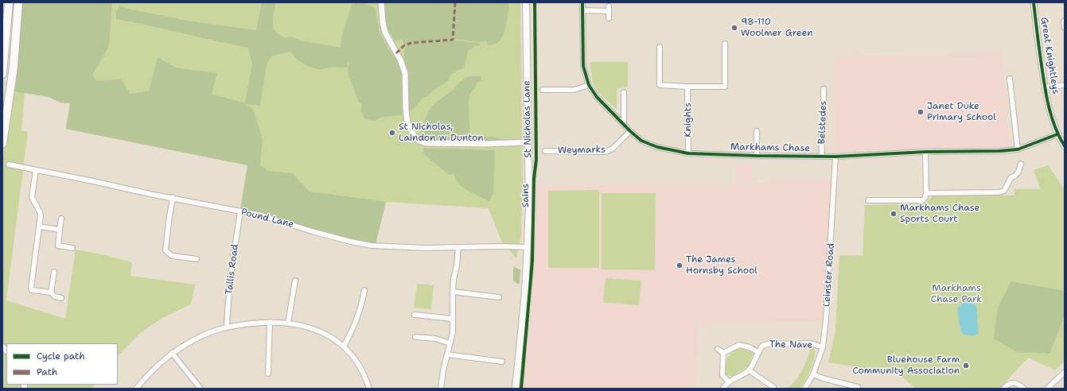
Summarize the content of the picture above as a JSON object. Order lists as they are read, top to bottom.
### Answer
{
  "streets": {
    "main road": ["St Nicholas Lane"],
    "street": [
      "Great Knightleys",
      "Knights",
      "Belstedes",
      "Markhams Chase",
      "Weymarks",
      "Pound Lane",
      "Tallis Road",
      "Leinster Road",
      "The Nave"
    ],
    "cycle path": ["Sains"]
  },
  "crossings": [
    ["Great Knightleys", "Markhams Chase"],
    ["St Nicholas Lane", "Pound Lane"],
    ["Knights", "Markhams Chase"],
    ["Belstedes", "Markhams Chase"],
    ["Markhams Chase", "Weymarks"],
    ["Markhams Chase", "Leinster Road"],
    ["Pound Lane", "Tallis Road"],
    ["Leinster Road", "The Nave"]
  ],
  "parks": ["Markhams Chase Park"],
  "places": [
    "98-110 Woolmer Green",
    "Janet Duke Primary School",
    "St Nicholas, Laindon w Dunton",
    "Markhams Chase Sports Court",
    "The James Hornsby School",
    "Bluehouse Farm Community Association"
  ],
  "legend": ["Cycle path", "Path"]
}
